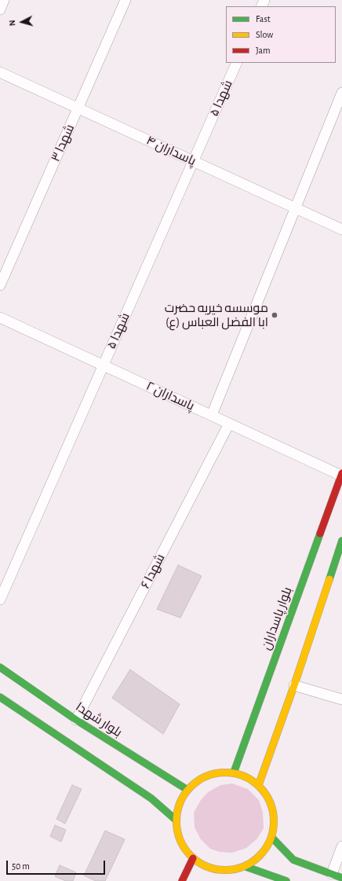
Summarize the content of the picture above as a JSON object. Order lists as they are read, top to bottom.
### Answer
{
  "streets": {
    "main road": ["بلوار پاسداران", "بلوار شهدا"],
    "street": [
      "شهدا ۵",
      "شهدا ۳",
      "پاسداران ۴",
      "پاسداران ۲",
      "شهدا ۶"
    ]
  },
  "crossings": [
    ["شهدا ۵", "پاسداران ۴"],
    ["شهدا ۵", "پاسداران ۲"],
    ["شهدا ۳", "پاسداران ۴"],
    ["پاسداران ۲", "شهدا ۶"],
    ["پاسداران ۲", "بلوار پاسداران"],
    ["شهدا ۶", "بلوار شهدا"],
    ["بلوار پاسداران", "بلوار شهدا"]
  ],
  "places": ["موسسه خیریه حضرت ابا الفضل العباس (ع)"],
  "legend": ["Fast", "Slow", "Jam"],
  "scale_bar": "50 m",
  "north": "left"
}
